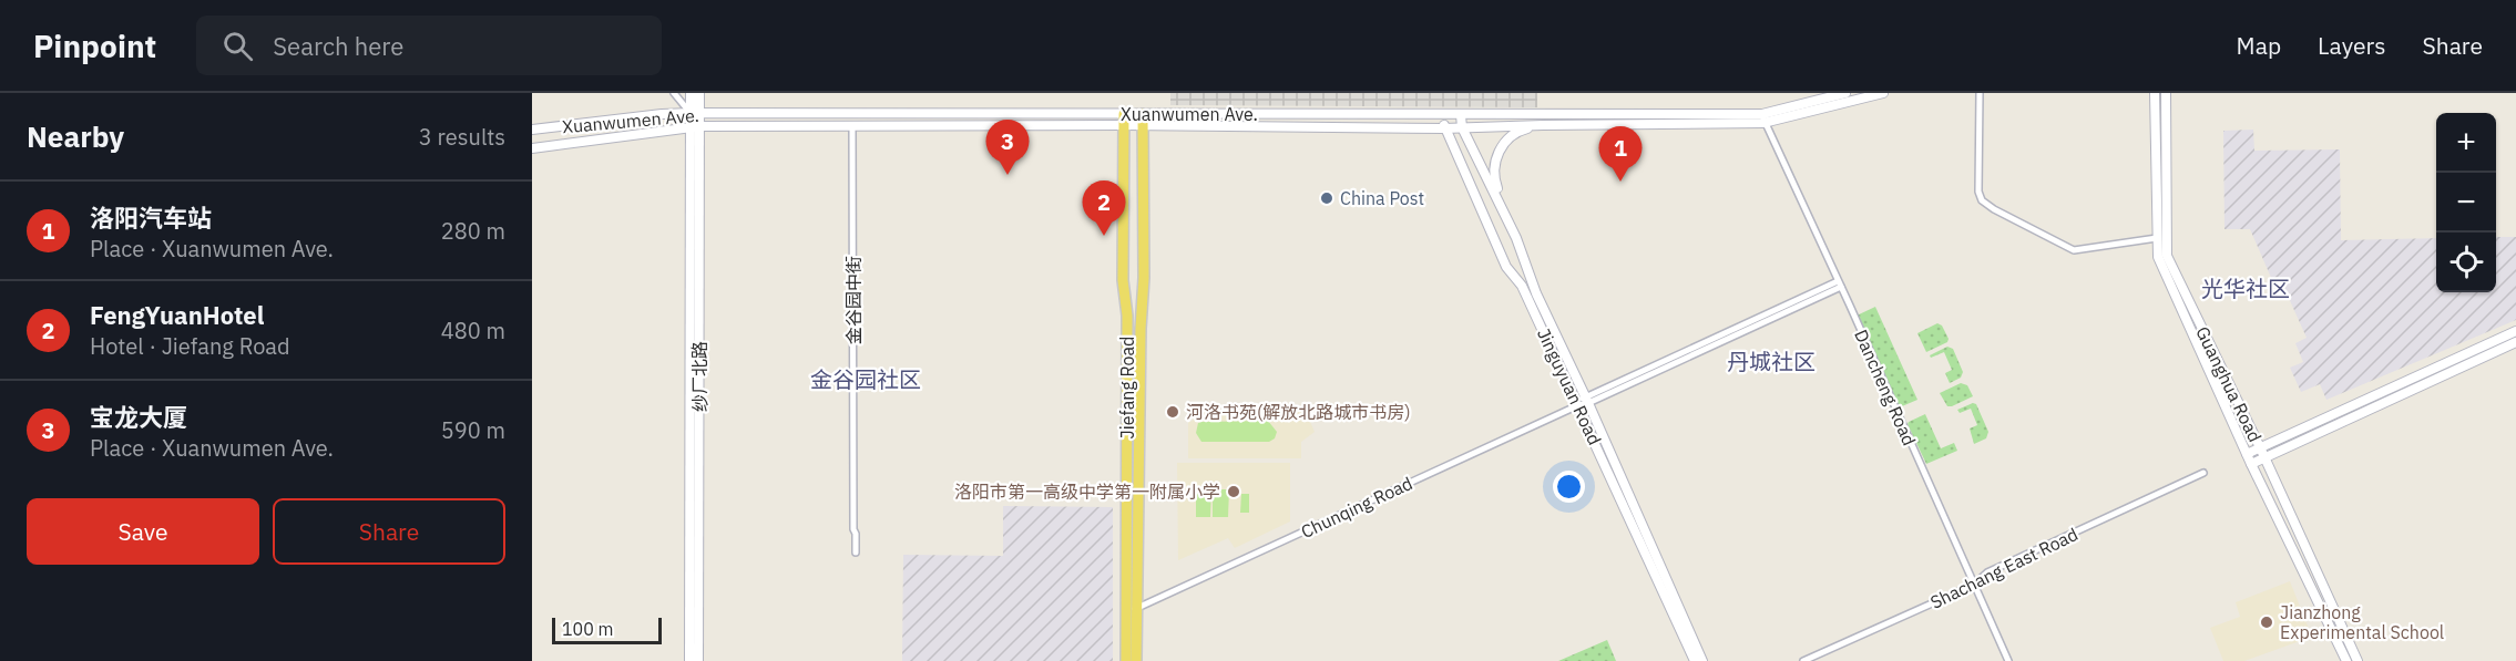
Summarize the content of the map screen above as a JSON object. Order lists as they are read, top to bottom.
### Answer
{
  "streets": {
    "main road": [
      "Xuanwumen Ave.",
      "纱厂北路",
      "Guanghua Road",
      "Jinguyuan Road",
      "Jiefang Road"
    ],
    "street": [
      "金谷园中街",
      "Dancheng Road",
      "Chunqing Road",
      "Shachang East Road"
    ]
  },
  "crossings": [
    ["Xuanwumen Ave.", "金谷园中街"],
    ["Xuanwumen Ave.", "纱厂北路"],
    ["Xuanwumen Ave.", "Jinguyuan Road"],
    ["Xuanwumen Ave.", "Jiefang Road"],
    ["Xuanwumen Ave.", "Dancheng Road"],
    ["Jinguyuan Road", "Chunqing Road"],
    ["Jiefang Road", "Chunqing Road"],
    ["Dancheng Road", "Chunqing Road"],
    ["Dancheng Road", "Shachang East Road"]
  ],
  "districts": ["光华社区", "丹城社区", "金谷园社区"],
  "places": [
    "China Post",
    "河洛书苑(解放北路城市书房)",
    "洛阳市第一高级中学第一附属小学",
    "Jianzhong Experimental School"
  ],
  "scale_bar": "100 m",
  "page": {
    "header": "Pinpoint",
    "search": "Search here",
    "nav": ["Map", "Layers", "Share"],
    "heading": ["Nearby", "3 results"],
    "map_buttons": ["+", "−"],
    "pins": ["3", "1", "2"],
    "list": [
      {
        "mark": "1",
        "name": "洛阳汽车站",
        "note": "Place · Xuanwumen Ave.",
        "value": "280 m"
      },
      {
        "mark": "2",
        "name": "FengYuanHotel",
        "note": "Hotel · Jiefang Road",
        "value": "480 m"
      },
      {
        "mark": "3",
        "name": "宝龙大厦",
        "note": "Place · Xuanwumen Ave.",
        "value": "590 m"
      }
    ],
    "buttons": ["Save", "Share"],
    "scale": "100 m"
  }
}
